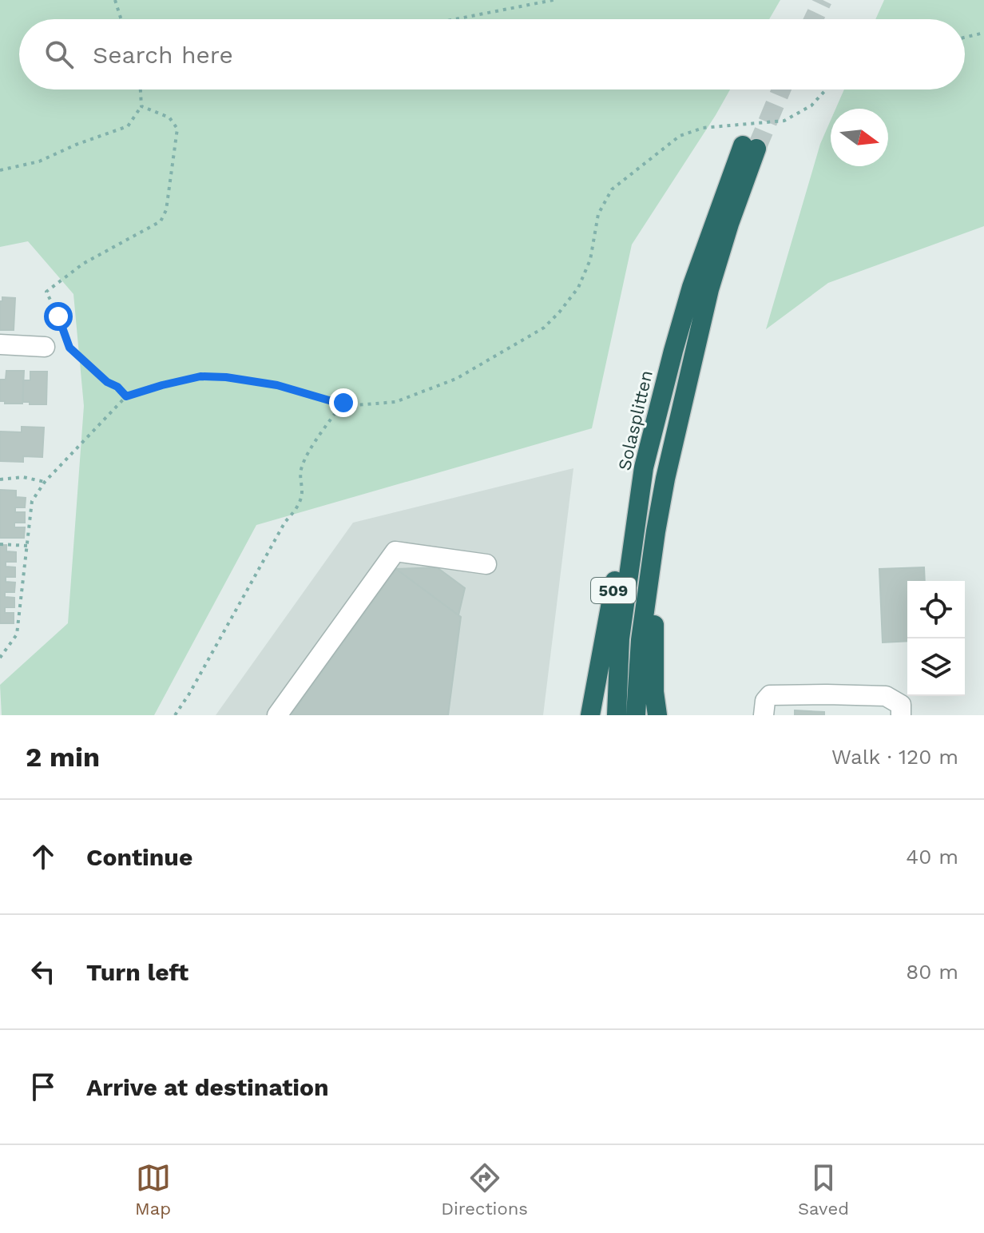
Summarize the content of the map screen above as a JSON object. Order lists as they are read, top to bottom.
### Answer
{
  "streets": {
    "highway": ["Solasplitten", "509"]
  },
  "crossings": [
    ["Solasplitten", "509"]
  ],
  "north": "right",
  "page": {
    "search": "Search here",
    "heading": ["2 min", "Walk · 120 m"],
    "list": [
      ["Continue", "40 m"],
      ["Turn left", "80 m"],
      "Arrive at destination"
    ],
    "nav": ["Map", "Directions", "Saved"]
  }
}
